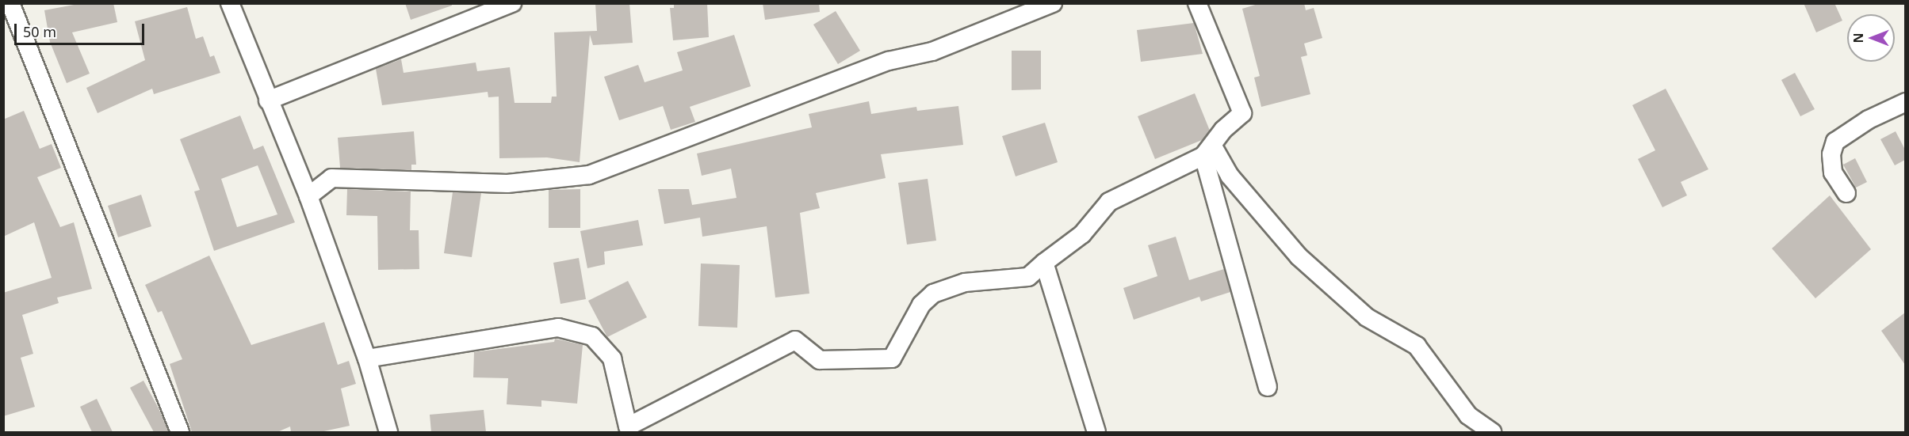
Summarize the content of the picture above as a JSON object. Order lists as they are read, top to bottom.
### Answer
{
  "scale_bar": "50 m",
  "north": "left"
}
